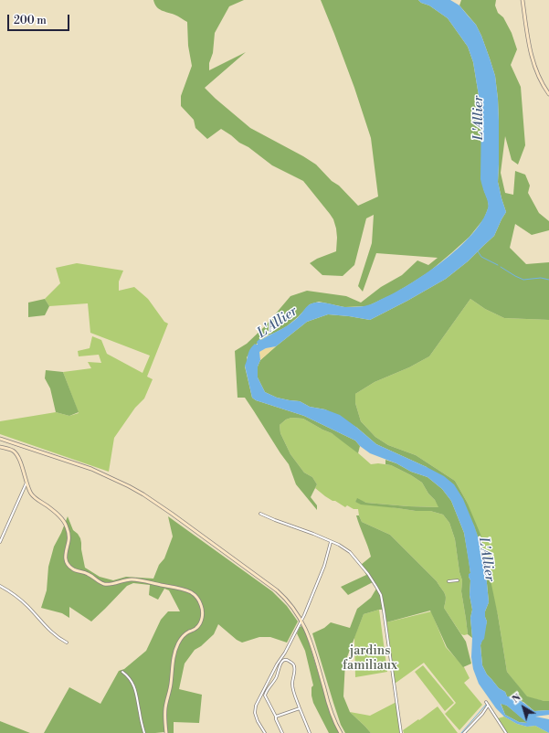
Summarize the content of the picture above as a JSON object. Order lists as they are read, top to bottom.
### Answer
{
  "water": ["L'Allier"],
  "parks": ["jardins familiaux"],
  "scale_bar": "200 m",
  "north": "top left"
}
